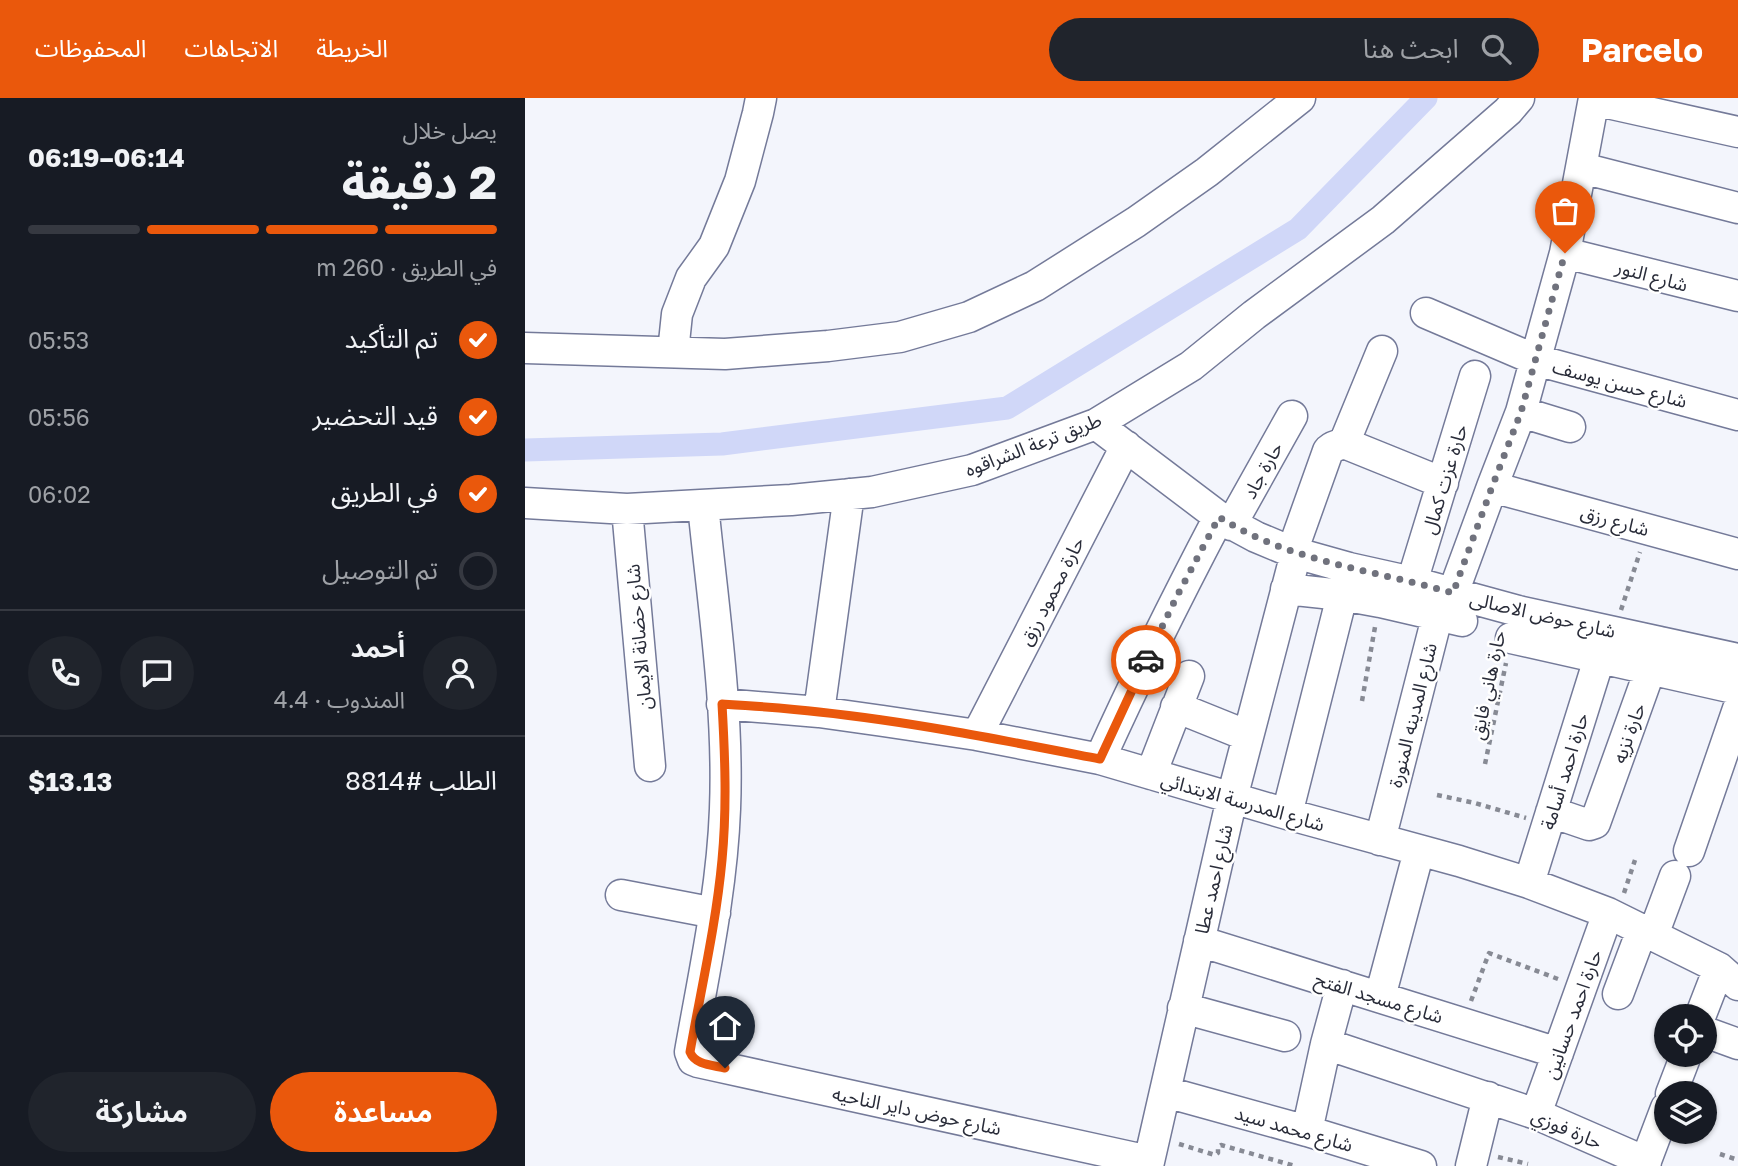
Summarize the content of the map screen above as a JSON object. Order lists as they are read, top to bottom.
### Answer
{
  "streets": {
    "street": [
      "شارع النور",
      "شارع حسن يوسف",
      "طريق ترعة الشراقوه",
      "حارة جاد",
      "حارة عزت كمال",
      "شارع رزق",
      "حارة محمود رزق",
      "شارع حوض الاصالى",
      "شارع حضانة الايمان",
      "شارع المدينه المنورة",
      "حارة نزيه",
      "حارة احمد أسامة",
      "شارع المدرسة الابتدائي",
      "شارع احمد عطا",
      "شارع مسجد الفتح",
      "حارة احمد حسانين",
      "شارع حوض داير الناحيه",
      "شارع محمد سيد",
      "حارة فوزي"
    ],
    "path": ["حارة هاني فايق"]
  },
  "crossings": [
    ["شارع النور", "شارع المدينه المنورة"],
    ["شارع حسن يوسف", "شارع المدينه المنورة"],
    ["طريق ترعة الشراقوه", "شارع حوض الاصالى"],
    ["طريق ترعة الشراقوه", "شارع حضانة الايمان"],
    ["حارة جاد", "شارع حوض الاصالى"],
    ["حارة جاد", "شارع المدرسة الابتدائي"],
    ["حارة عزت كمال", "شارع حوض الاصالى"],
    ["شارع رزق", "شارع المدينه المنورة"],
    ["حارة محمود رزق", "شارع حوض الاصالى"],
    ["حارة محمود رزق", "شارع المدرسة الابتدائي"],
    ["شارع حوض الاصالى", "حارة هاني فايق"],
    ["شارع حوض الاصالى", "شارع المدينه المنورة"],
    ["شارع حوض الاصالى", "حارة نزيه"],
    ["شارع حوض الاصالى", "حارة احمد أسامة"],
    ["شارع حوض الاصالى", "شارع احمد عطا"],
    ["شارع المدينه المنورة", "شارع المدرسة الابتدائي"],
    ["حارة نزيه", "حارة احمد أسامة"],
    ["حارة احمد أسامة", "شارع المدرسة الابتدائي"],
    ["شارع المدرسة الابتدائي", "شارع احمد عطا"],
    ["شارع المدرسة الابتدائي", "حارة احمد حسانين"],
    ["شارع احمد عطا", "شارع مسجد الفتح"],
    ["شارع احمد عطا", "شارع حوض داير الناحيه"],
    ["شارع احمد عطا", "شارع محمد سيد"],
    ["شارع مسجد الفتح", "حارة احمد حسانين"],
    ["حارة احمد حسانين", "حارة فوزي"]
  ],
  "page": {
    "header": "Parcelo",
    "search": "ابحث هنا",
    "nav": ["الخريطة", "الاتجاهات", "المحفوظات"],
    "heading": ["2 دقيقة", "يصل خلال", "06:14–06:19"],
    "panel": [
      "أحمد",
      "المندوب · 4.4",
      "الطلب #8814",
      "$13.13"
    ],
    "bar": "في الطريق · 260 m",
    "list": [
      ["تم التأكيد", "05:53"],
      ["قيد التحضير", "05:56"],
      ["في الطريق", "06:02"],
      "تم التوصيل"
    ],
    "buttons": ["مساعدة", "مشاركة"]
  }
}
